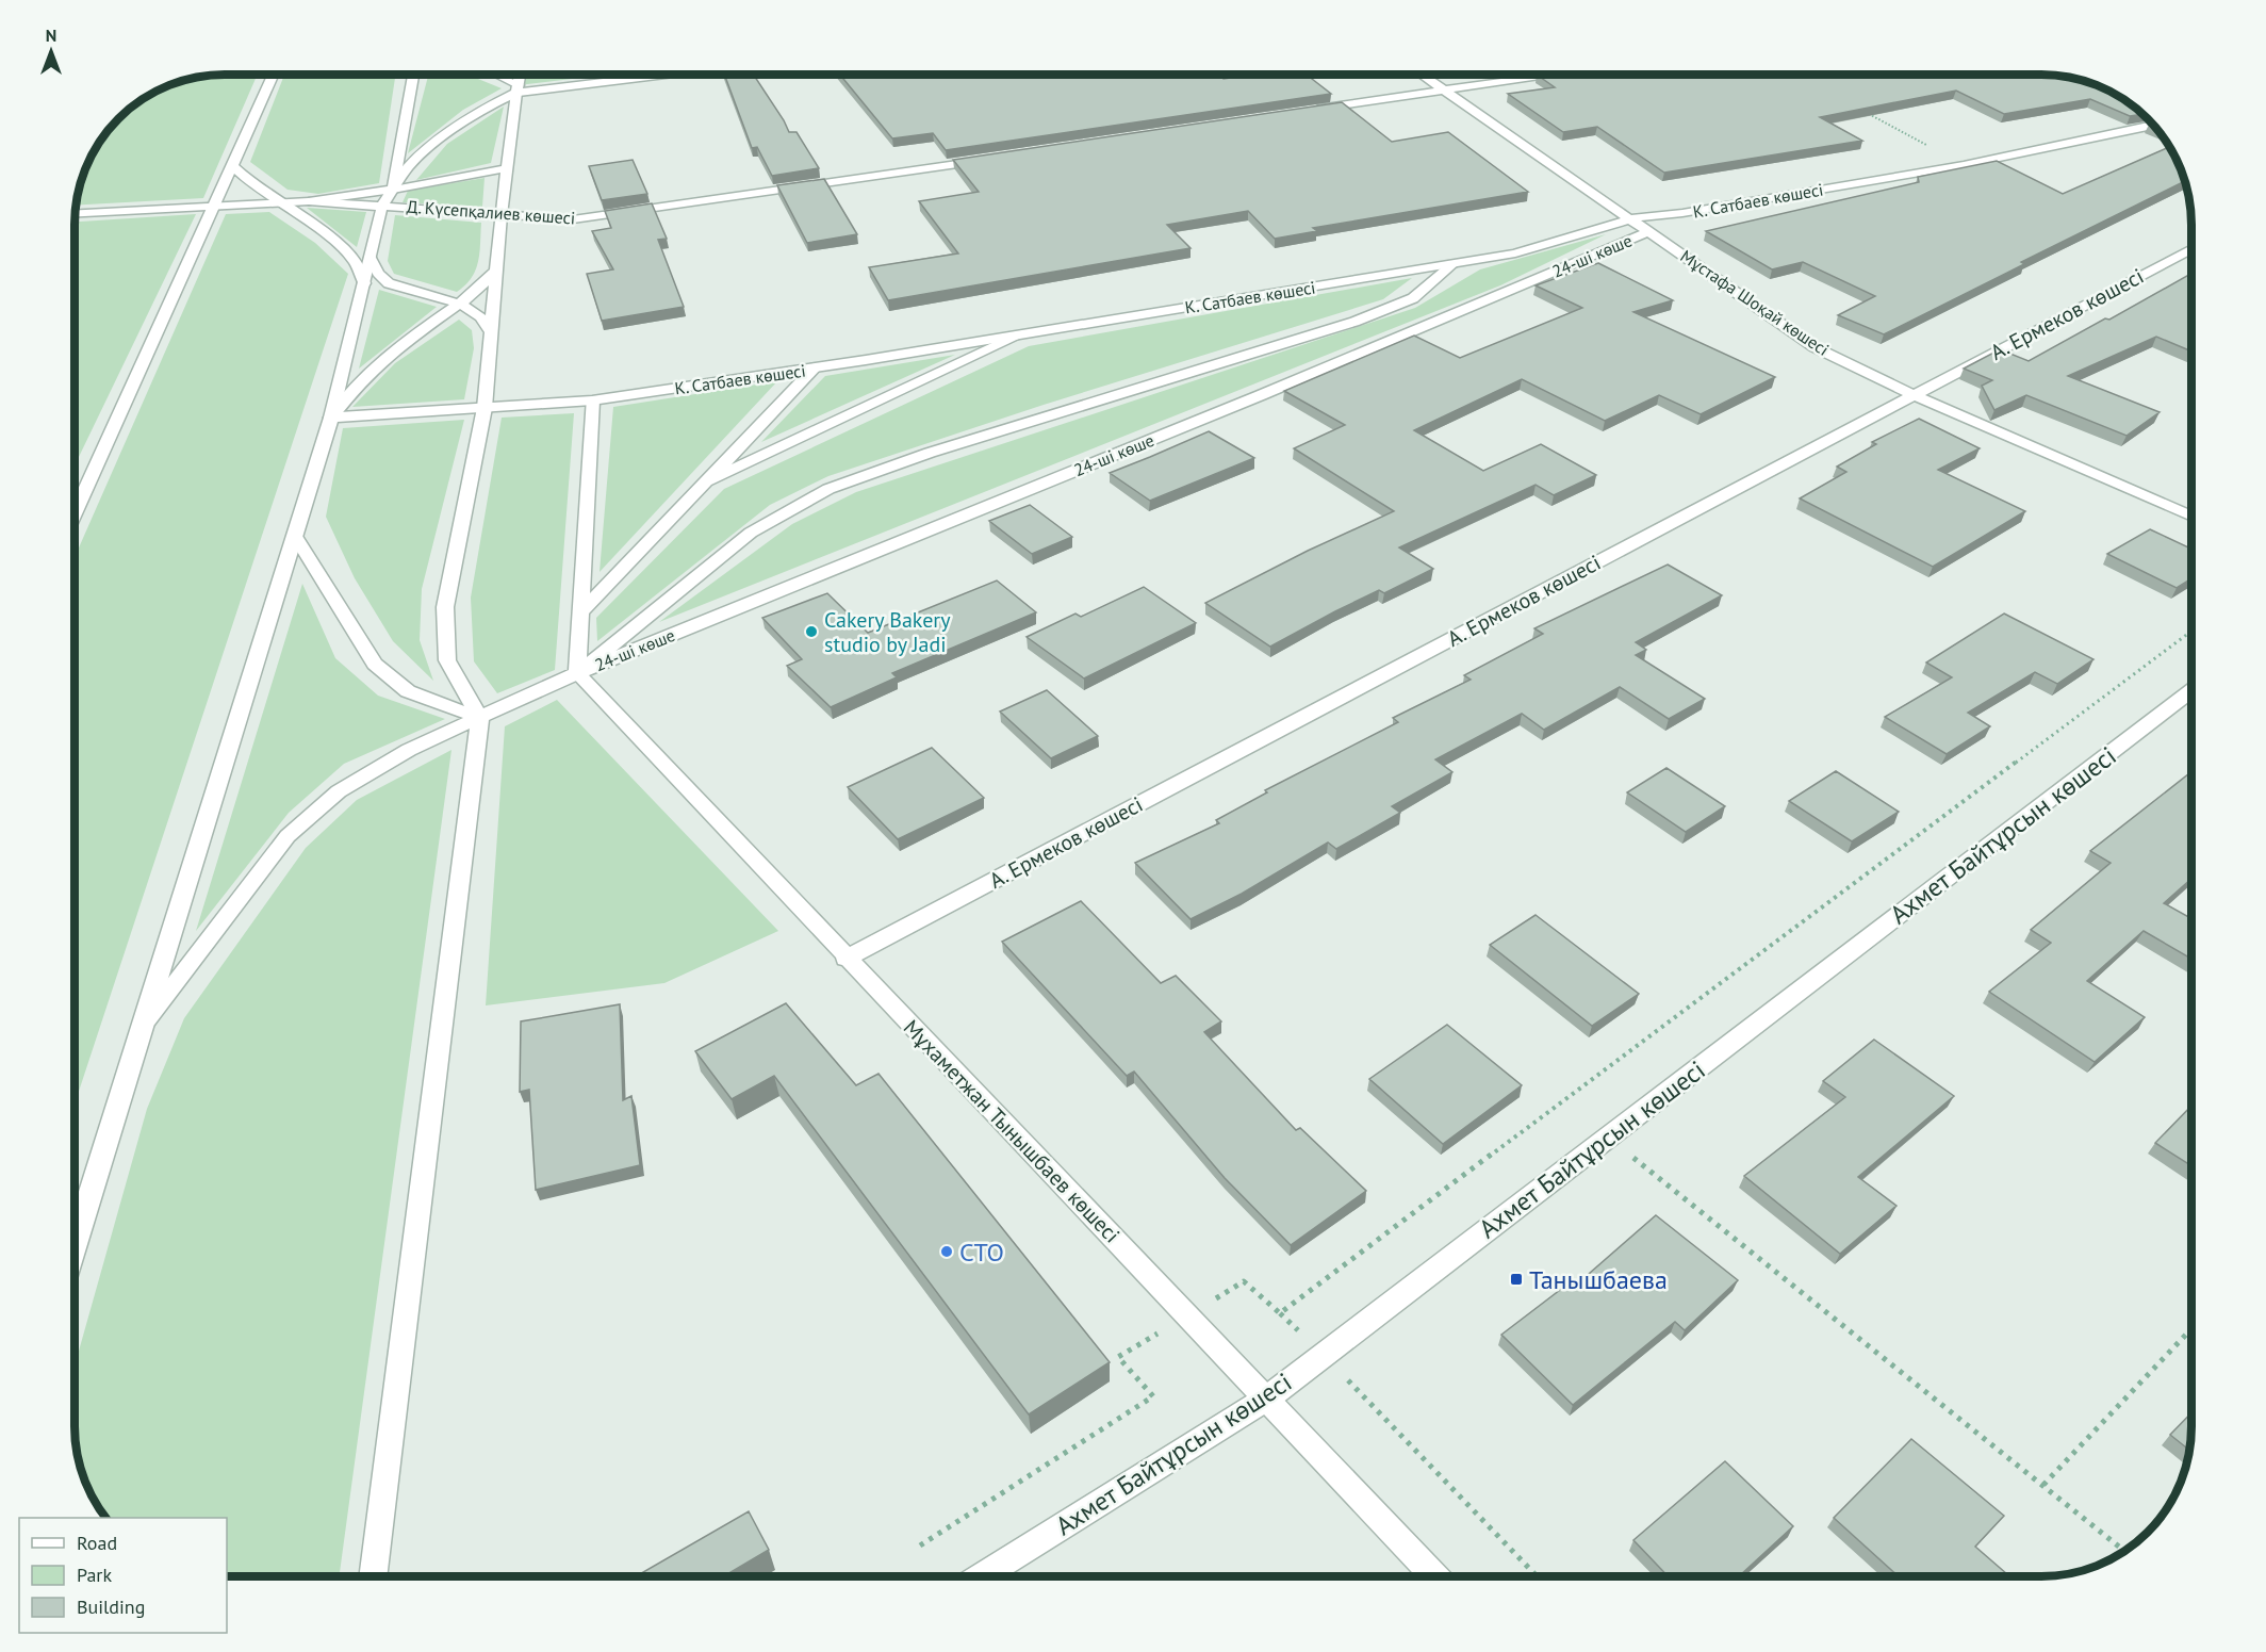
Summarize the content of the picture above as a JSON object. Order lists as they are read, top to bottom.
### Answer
{
  "streets": {
    "street": [
      "К. Сатбаев көшесі",
      "Д. Күсепқалиев көшесі",
      "24-ші көше",
      "Мұстафа Шоқай көшесі",
      "А. Ермеков көшесі",
      "Ахмет Байтұрсын көшесі",
      "Мұхаметжан Тынышбаев көшесі"
    ]
  },
  "crossings": [
    ["К. Сатбаев көшесі", "Мұстафа Шоқай көшесі"],
    ["24-ші көше", "Мұстафа Шоқай көшесі"],
    ["24-ші көше", "Мұхаметжан Тынышбаев көшесі"],
    ["Мұстафа Шоқай көшесі", "А. Ермеков көшесі"],
    ["А. Ермеков көшесі", "Мұхаметжан Тынышбаев көшесі"],
    ["Ахмет Байтұрсын көшесі", "Мұхаметжан Тынышбаев көшесі"]
  ],
  "places": {
    "other": ["Cakery Bakery studio by Jadi", "СТО"],
    "transit": ["Танышбаева"]
  },
  "legend": ["Road", "Park", "Building"],
  "north": "top"
}
